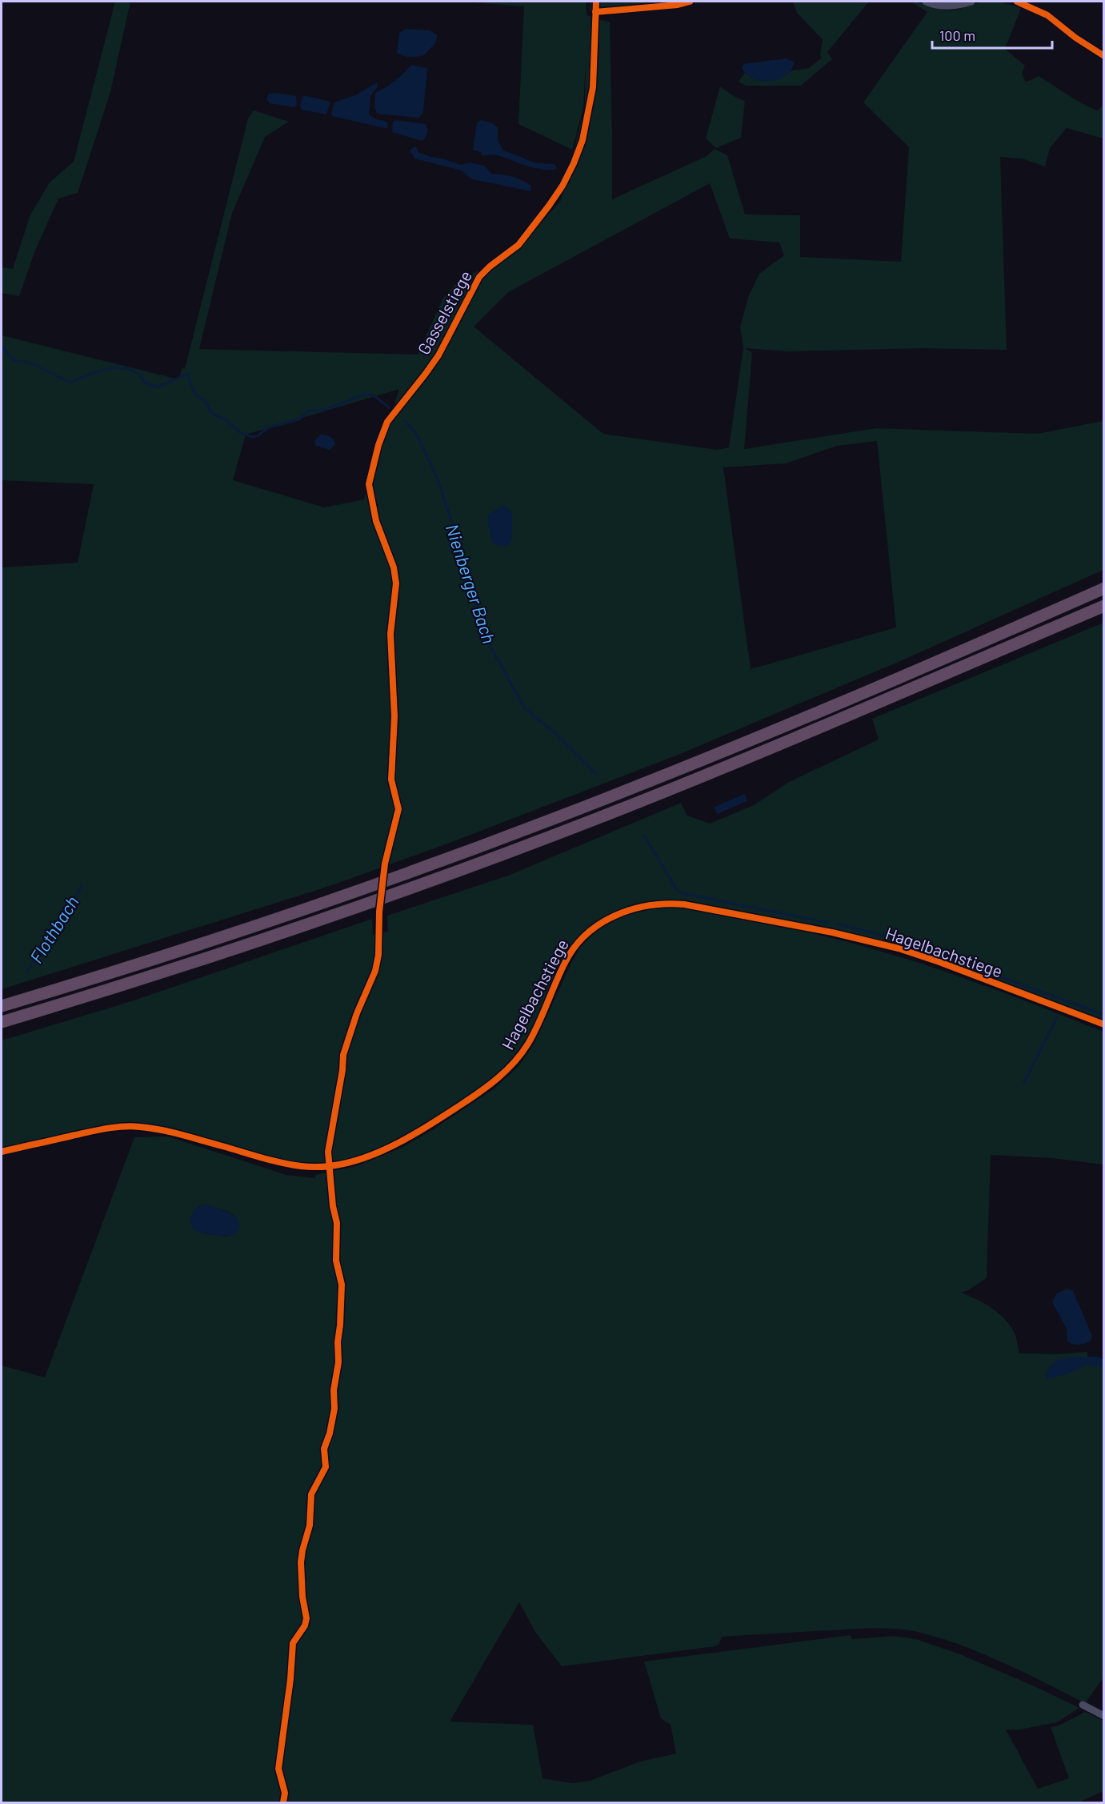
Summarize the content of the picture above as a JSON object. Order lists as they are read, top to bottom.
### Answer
{
  "streets": {
    "street": ["Gasselstiege", "Hagelbachstiege"]
  },
  "water": ["Nienberger Bach", "Flothbach"],
  "scale_bar": "100 m"
}
